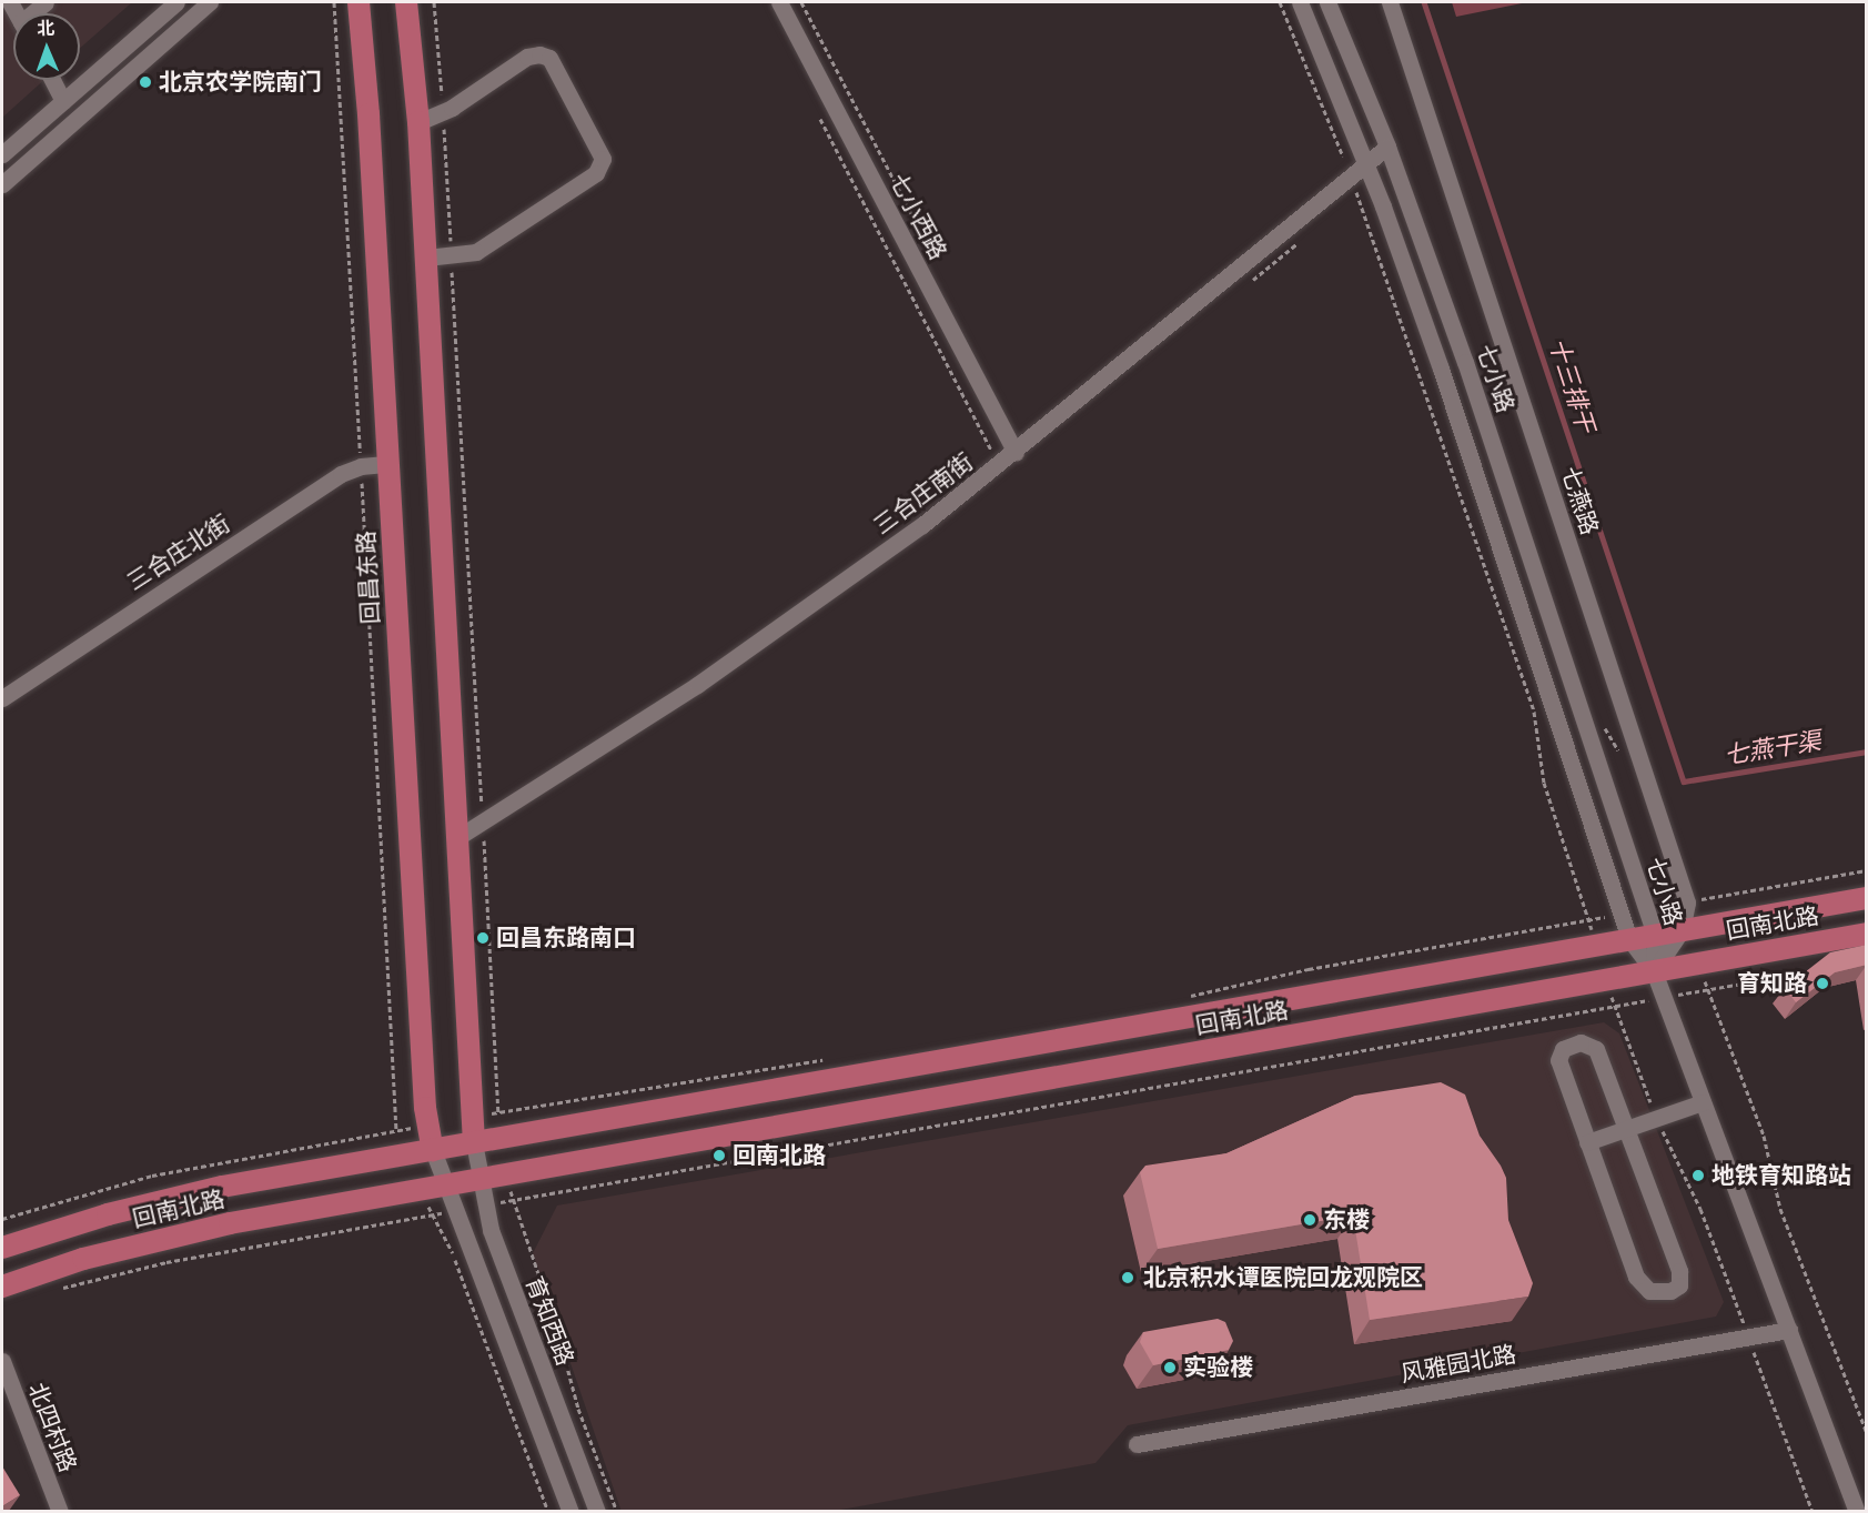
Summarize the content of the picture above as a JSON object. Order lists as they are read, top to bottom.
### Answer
{
  "streets": {
    "main road": ["回昌东路", "回南北路"],
    "street": [
      "七小西路",
      "七小路",
      "三合庄南街",
      "七燕路",
      "三合庄北街",
      "育知西路",
      "风雅园北路",
      "北四村路"
    ]
  },
  "crossings": [
    ["七小西路", "三合庄南街"],
    ["七小路", "三合庄南街"],
    ["七小路", "七燕路"],
    ["七小路", "回南北路"],
    ["七燕路", "回南北路"],
    ["三合庄北街", "回昌东路"],
    ["回昌东路", "回南北路"],
    ["回昌东路", "育知西路"],
    ["回南北路", "育知西路"]
  ],
  "water": ["十三排干", "七燕干渠"],
  "places": [
    "北京农学院南门",
    "回昌东路南口",
    "育知路",
    "回南北路",
    "地铁育知路站",
    "东楼",
    "北京积水谭医院回龙观院区",
    "实验楼"
  ],
  "north": "top"
}
